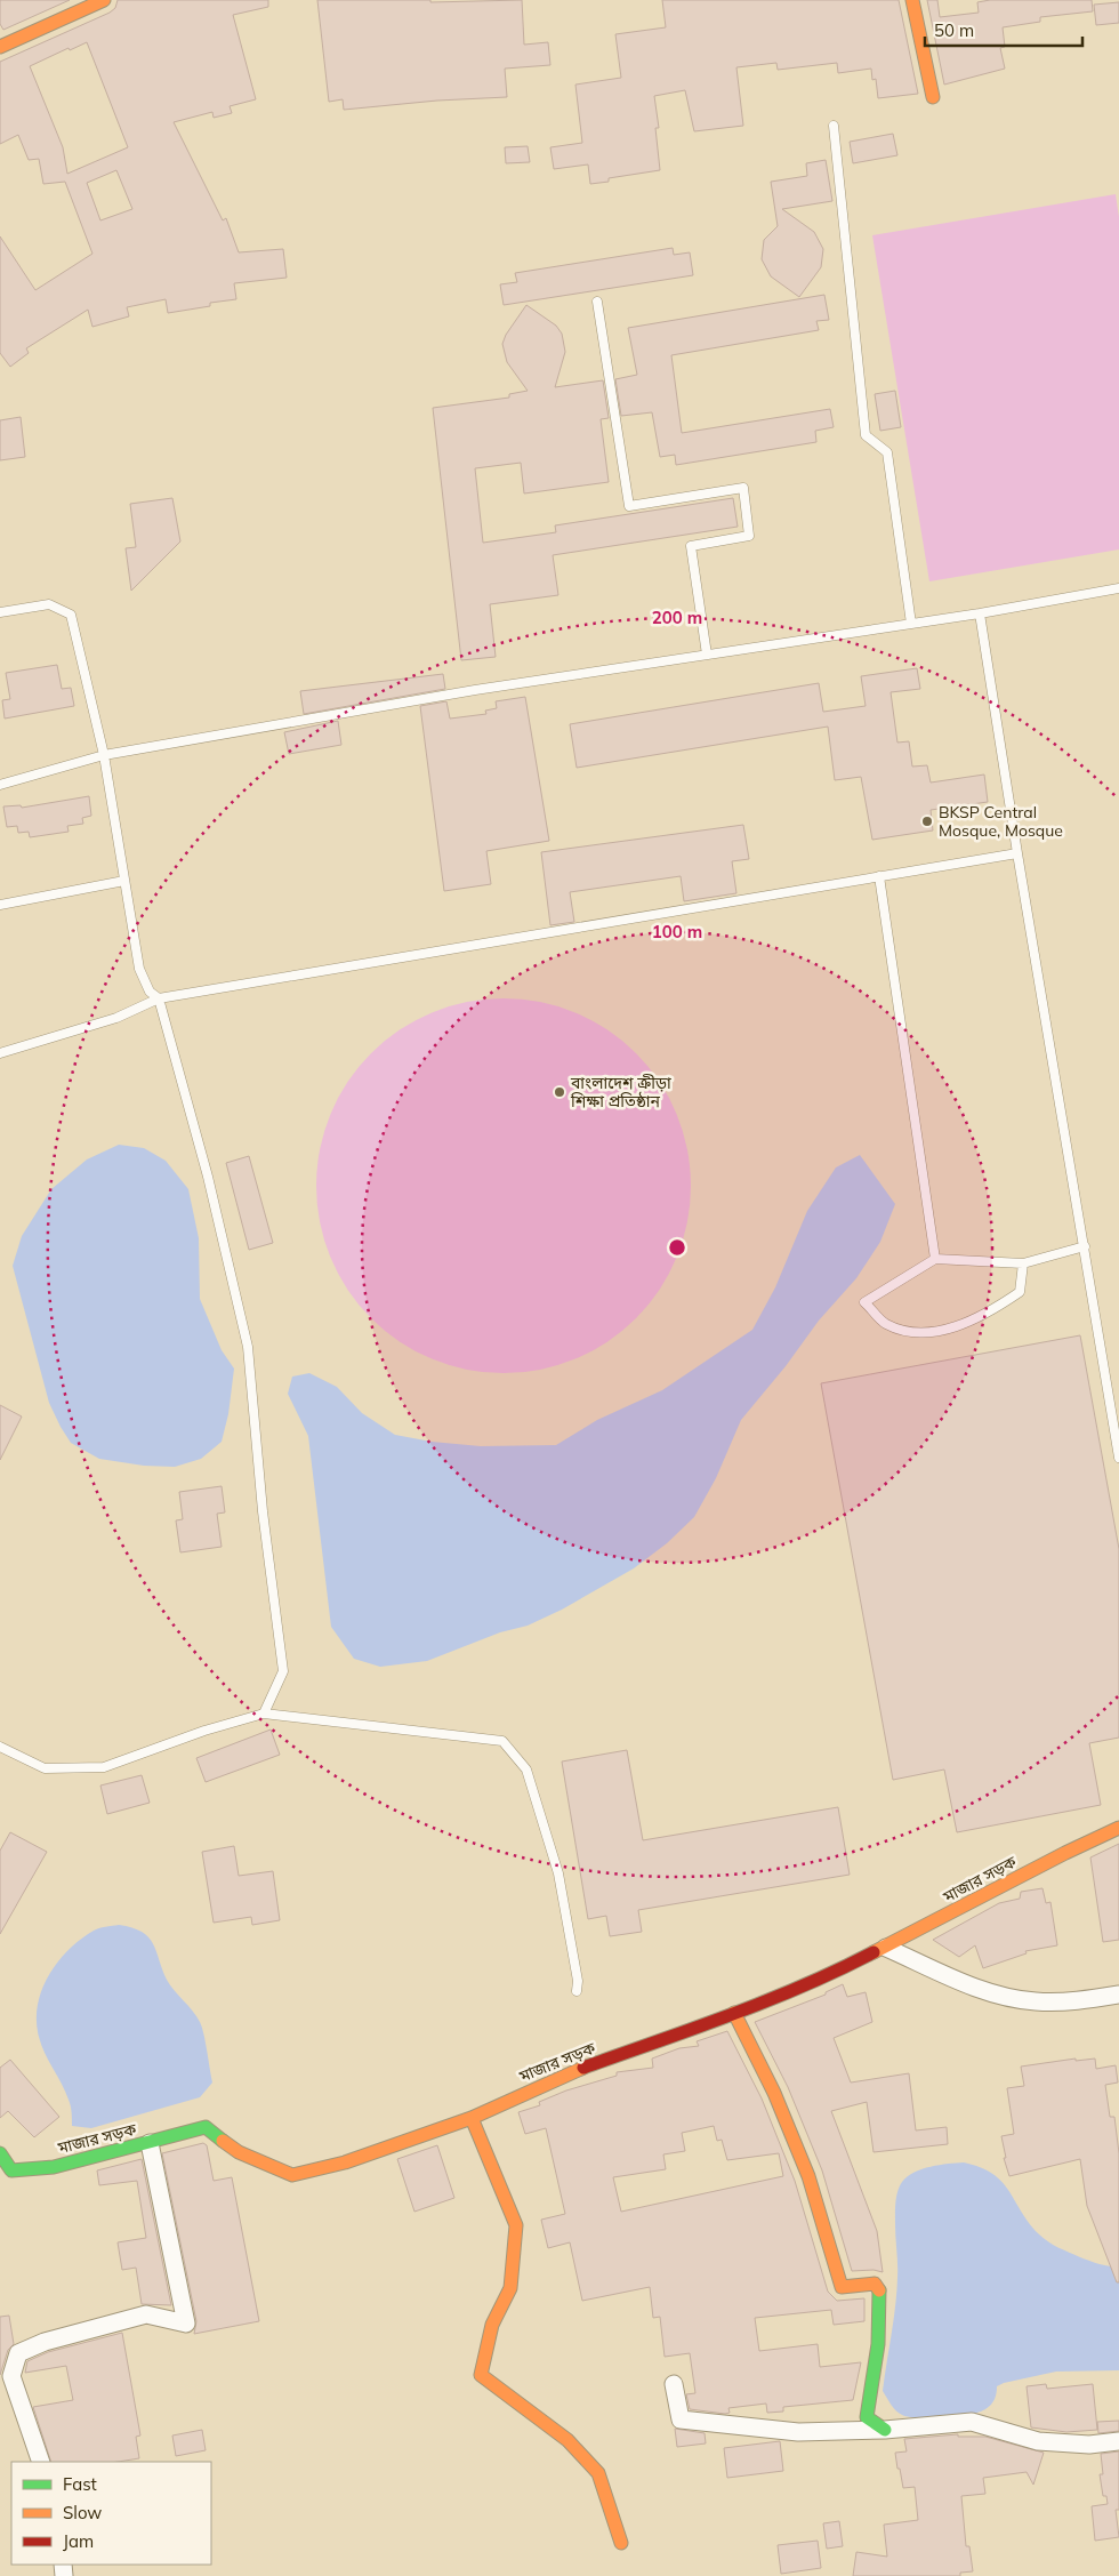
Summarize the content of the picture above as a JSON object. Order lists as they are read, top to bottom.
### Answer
{
  "streets": {
    "street": ["মাজার সড়ক"]
  },
  "places": ["BKSP Central Mosque, Mosque", "বাংলাদেশ ক্রীড়া শিক্ষা প্রতিষ্ঠান"],
  "legend": ["Fast", "Slow", "Jam"],
  "scale_bar": "50 m",
  "rings": ["200 m", "100 m"]
}
